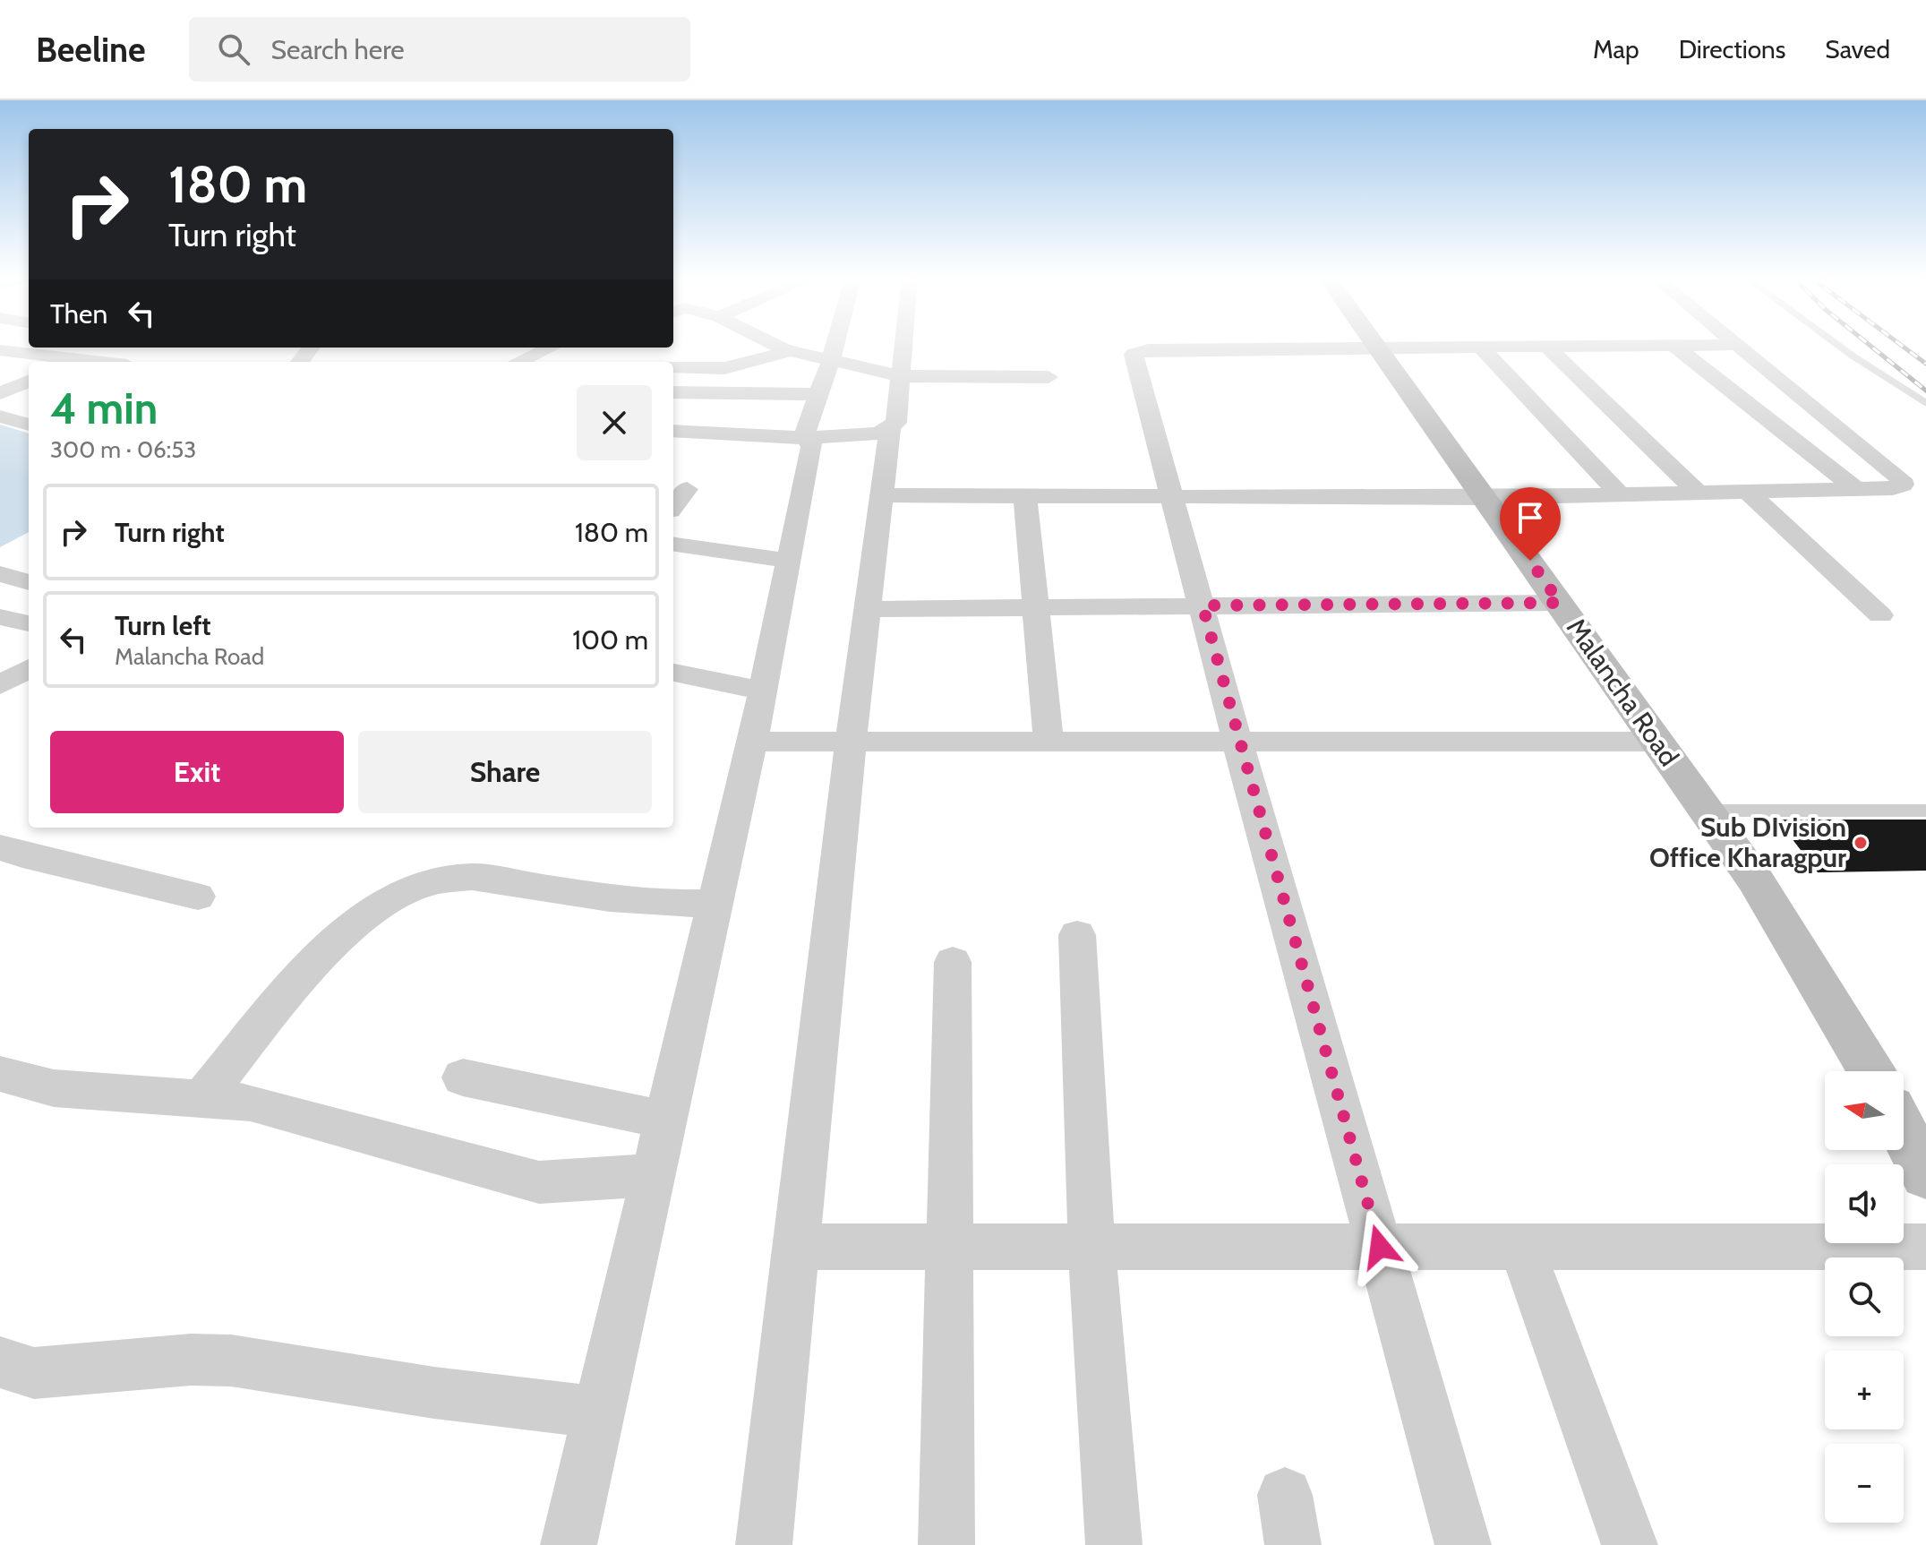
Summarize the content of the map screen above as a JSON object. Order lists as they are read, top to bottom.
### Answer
{
  "streets": {
    "main road": ["Malancha Road"]
  },
  "places": ["Sub DIvision Office Kharagpur"],
  "north": "left",
  "page": {
    "header": "Beeline",
    "search": "Search here",
    "nav": ["Map", "Directions", "Saved"],
    "turn": ["180 m", "Turn right"],
    "then": "Then",
    "heading": ["4 min", "300 m · 06:53"],
    "list": [
      {
        "name": "Turn right",
        "value": "180 m"
      },
      {
        "name": "Turn left",
        "note": "Malancha Road",
        "value": "100 m"
      }
    ],
    "buttons": ["Exit", "Share"],
    "map_buttons": ["+", "−"]
  }
}
